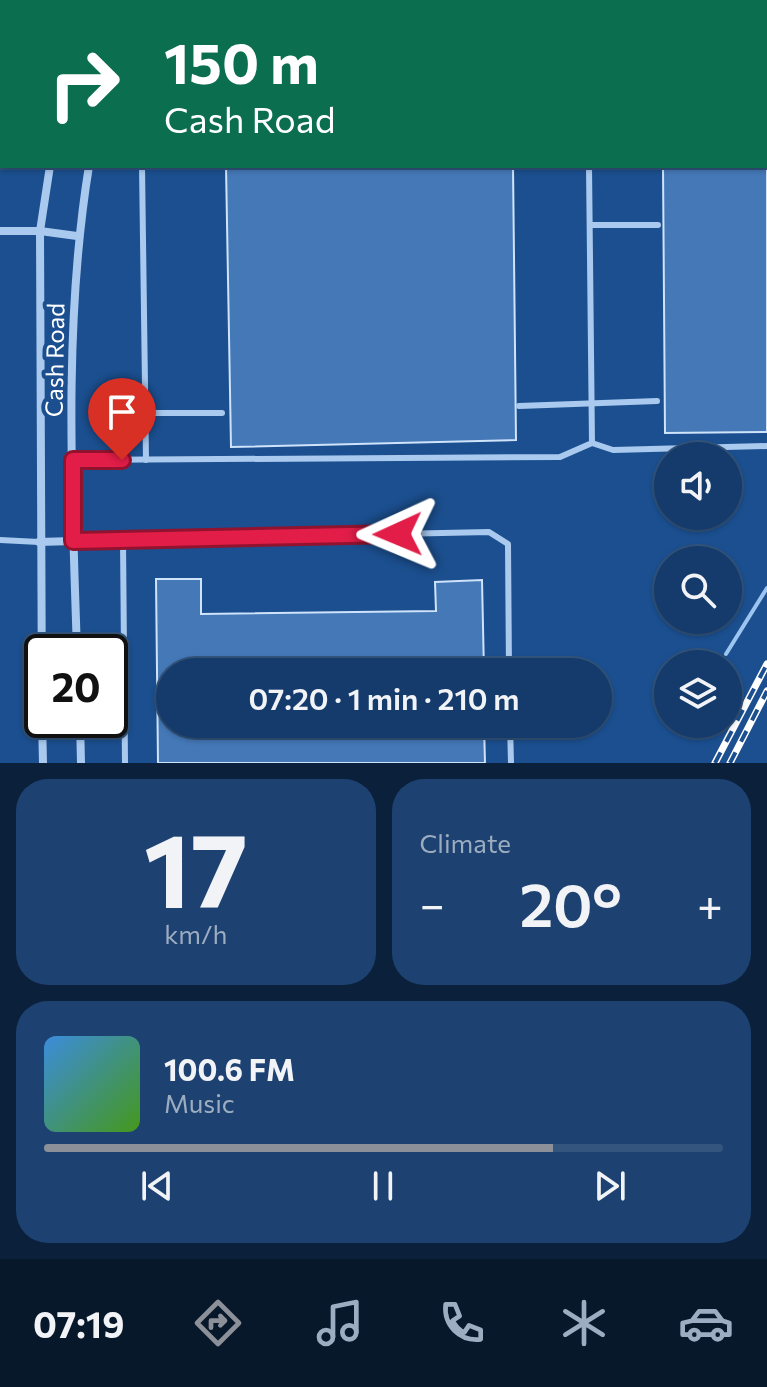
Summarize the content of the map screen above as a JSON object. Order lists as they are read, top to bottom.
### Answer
{
  "streets": {
    "street": ["Cash Road"]
  },
  "page": {
    "turn": ["150 m", "Cash Road"],
    "limit": "20",
    "trip": "07:20 · 1 min · 210 m",
    "tile": [
      ["17", "km/h"],
      "Climate"
    ],
    "heat": ["−", "20°", "+"],
    "song": ["100.6 FM", "Music"],
    "tabs": "07:19"
  }
}
